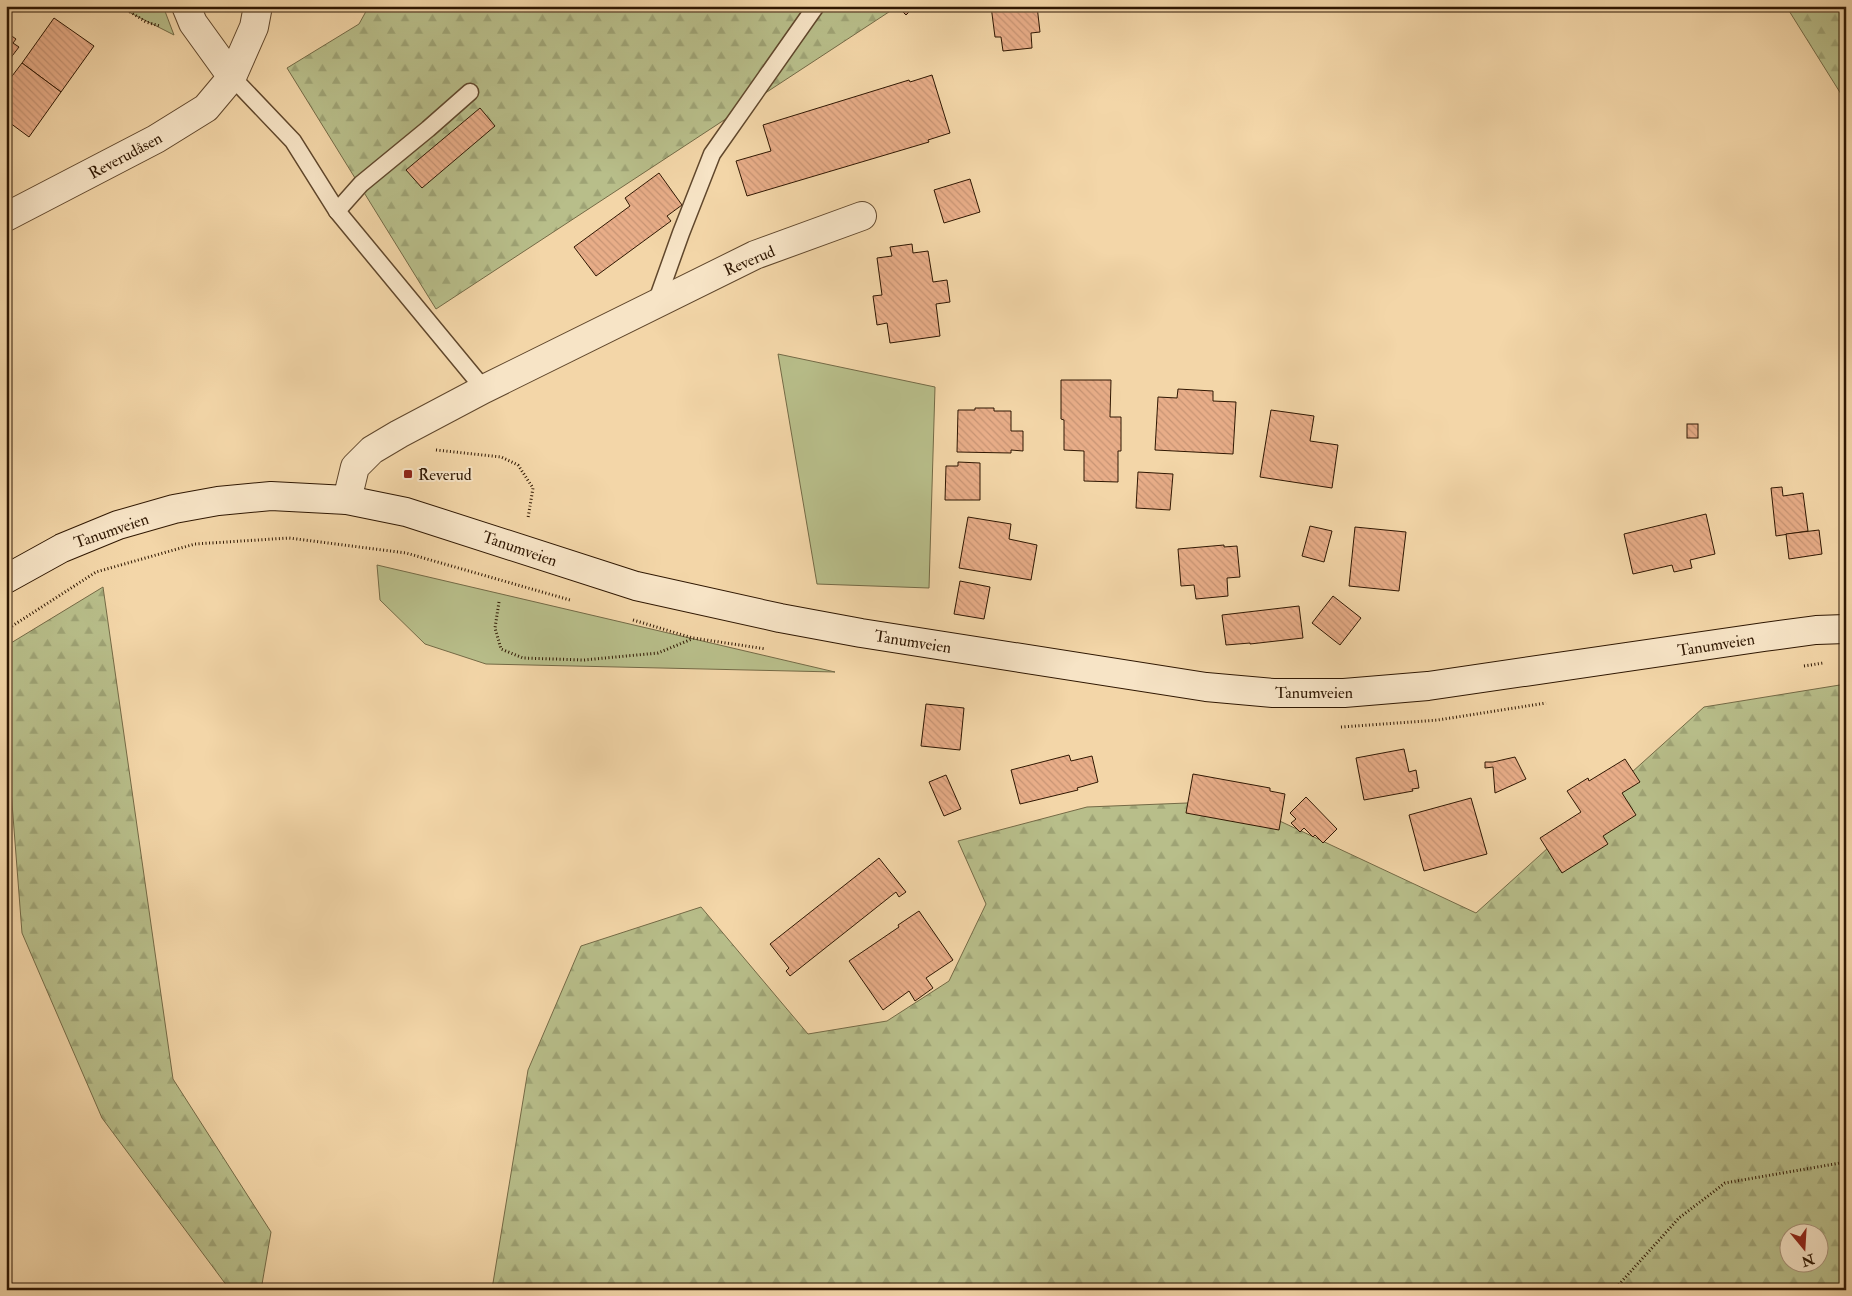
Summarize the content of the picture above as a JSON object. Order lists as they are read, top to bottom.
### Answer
{
  "streets": {
    "main road": ["Reverudåsen", "Reverud", "Tanumveien"]
  },
  "crossings": [
    ["Reverud", "Tanumveien"]
  ],
  "places": {
    "transit": ["Reverud"]
  },
  "north": "bottom"
}
